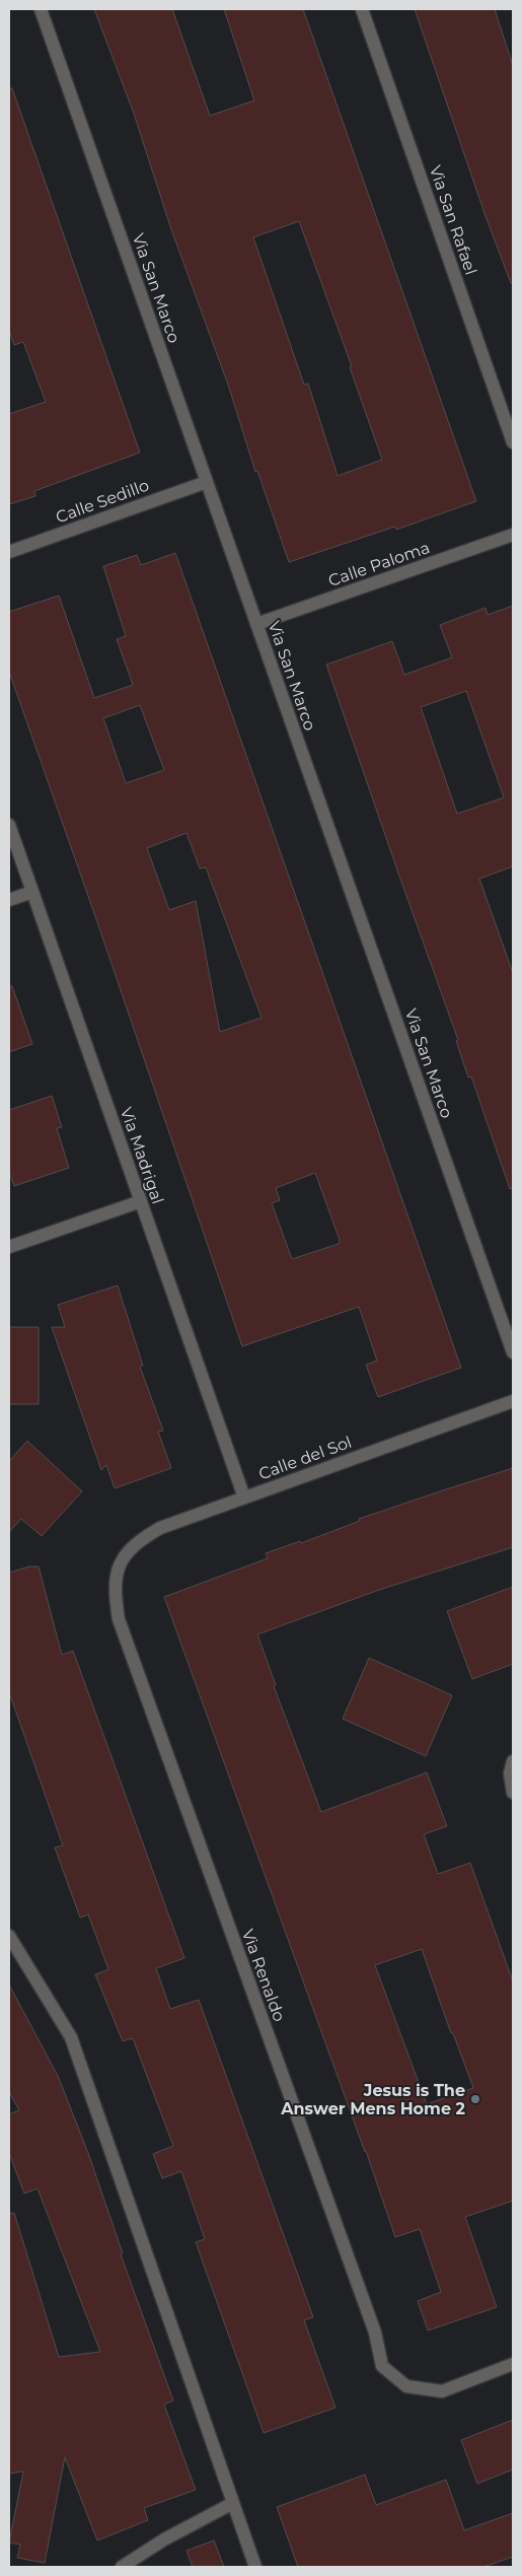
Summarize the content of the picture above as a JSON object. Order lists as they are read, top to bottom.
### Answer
{
  "streets": {
    "street": [
      "Via San Rafael",
      "Via San Marco",
      "Calle Sedillo",
      "Calle Paloma",
      "Via Madrigal",
      "Calle del Sol",
      "Via Renaldo"
    ]
  },
  "crossings": [
    ["Via San Marco", "Calle Sedillo"],
    ["Via San Marco", "Calle Paloma"],
    ["Via Madrigal", "Calle del Sol"],
    ["Calle del Sol", "Via Renaldo"]
  ],
  "places": ["Jesus is The Answer Mens Home 2"]
}
